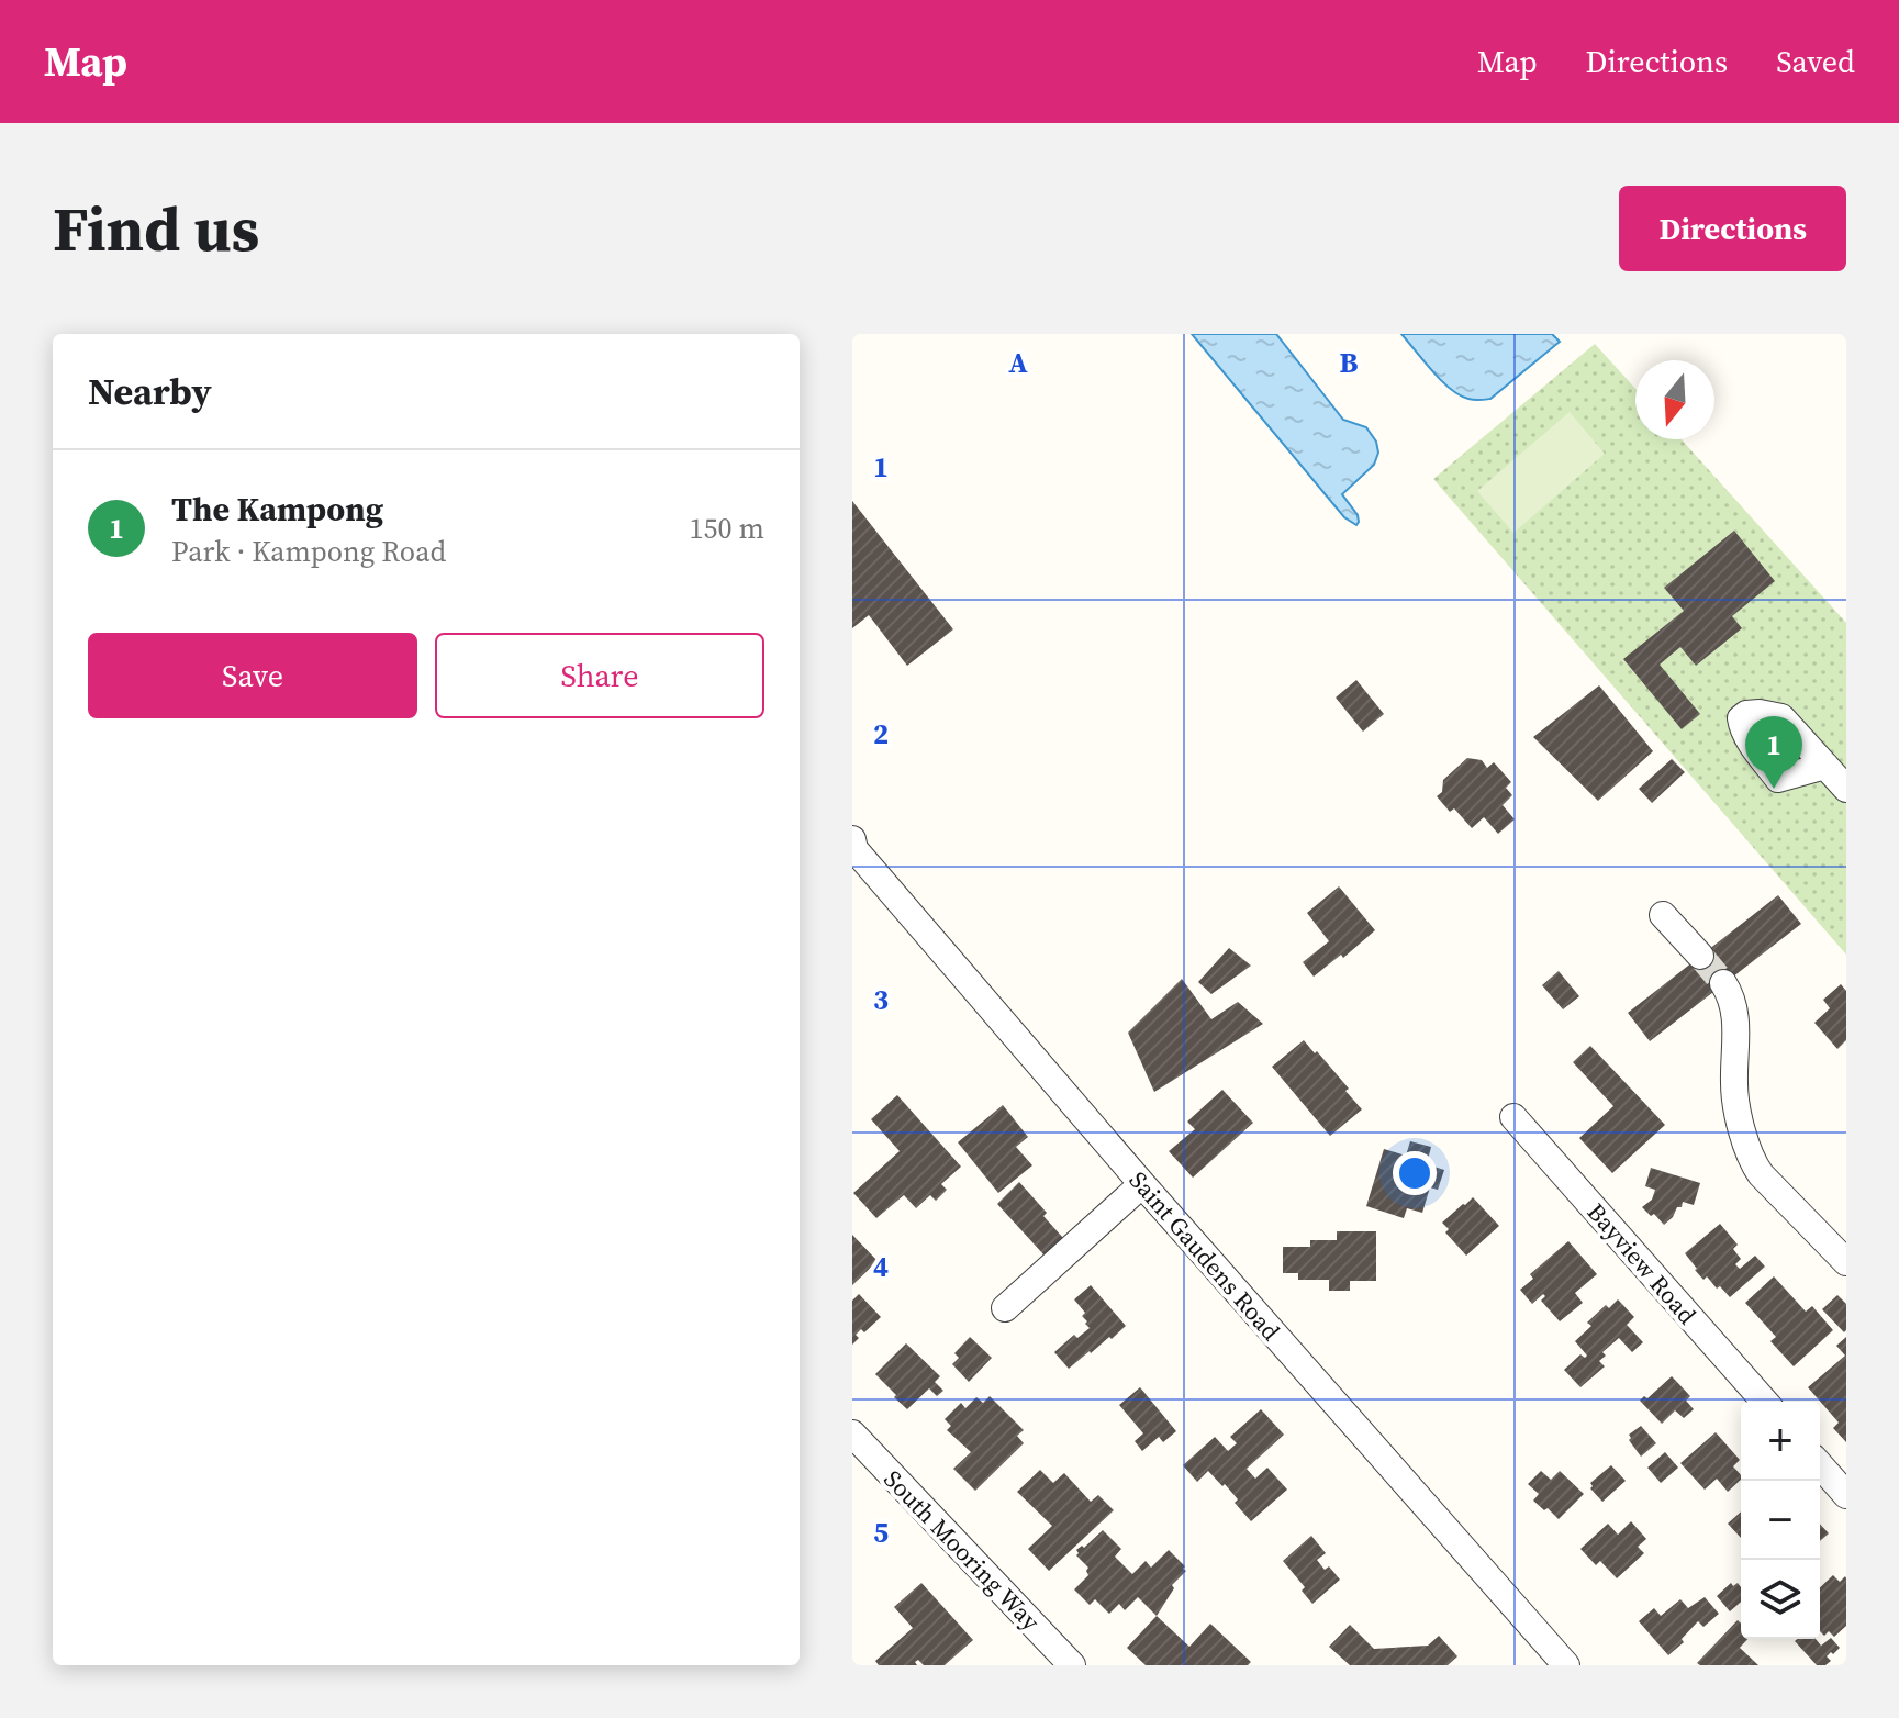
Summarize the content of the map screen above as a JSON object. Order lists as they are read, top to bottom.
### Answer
{
  "streets": {
    "street": ["Saint Gaudens Road", "Bayview Road", "South Mooring Way"]
  },
  "north": "bottom",
  "page": {
    "header": "Map",
    "nav": ["Map", "Directions", "Saved"],
    "buttons": [
      "Directions",
      ["Save", "Share"]
    ],
    "title": "Find us",
    "heading": "Nearby",
    "list": [
      {
        "mark": "1",
        "name": "The Kampong",
        "note": "Park · Kampong Road",
        "value": "150 m"
      }
    ],
    "pins": "1",
    "map_buttons": ["+", "−"]
  },
  "grid": {
    "columns": ["A", "B"],
    "rows": [
      "1",
      "2",
      "3",
      "4",
      "5"
    ]
  }
}
